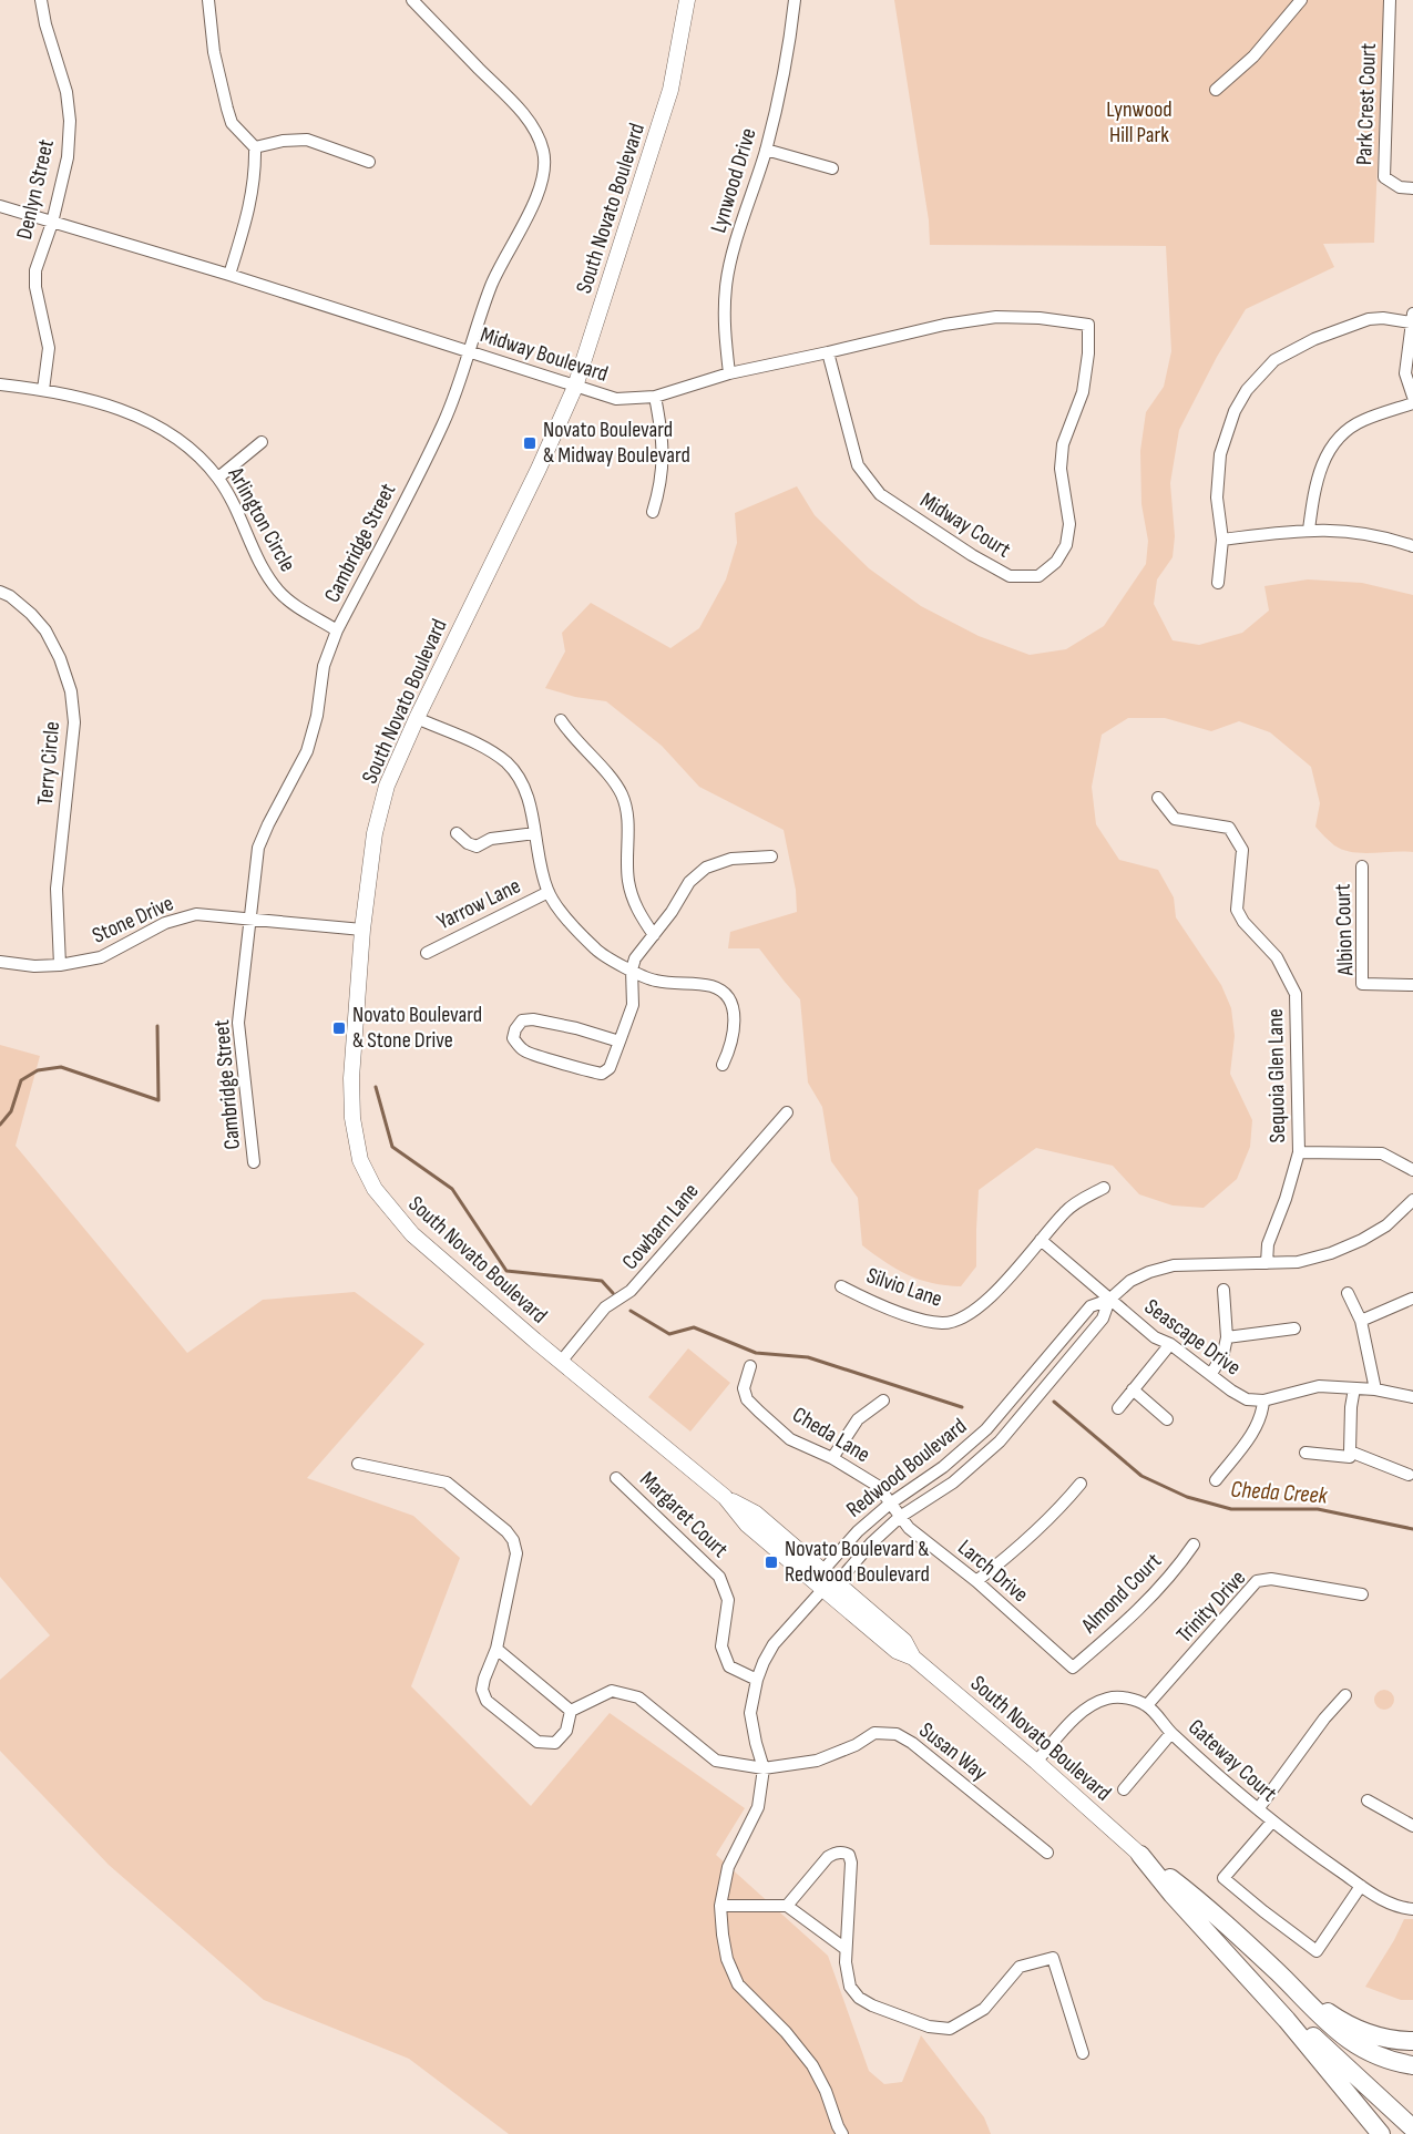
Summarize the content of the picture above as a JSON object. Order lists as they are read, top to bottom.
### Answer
{
  "streets": {
    "main road": ["South Novato Boulevard"],
    "street": [
      "Park Crest Court",
      "Lynwood Drive",
      "Denlyn Street",
      "Midway Boulevard",
      "Arlington Circle",
      "Midway Court",
      "Cambridge Street",
      "Terry Circle",
      "Yarrow Lane",
      "Stone Drive",
      "Albion Court",
      "Sequoia Glen Lane",
      "Cowbarn Lane",
      "Silvio Lane",
      "Seascape Drive",
      "Cheda Lane",
      "Redwood Boulevard",
      "Margaret Court",
      "Larch Drive",
      "Almond Court",
      "Trinity Drive",
      "Susan Way",
      "Gateway Court"
    ]
  },
  "crossings": [
    ["Lynwood Drive", "Midway Boulevard"],
    ["Denlyn Street", "Midway Boulevard"],
    ["Denlyn Street", "Arlington Circle"],
    ["South Novato Boulevard", "Midway Boulevard"],
    ["South Novato Boulevard", "Stone Drive"],
    ["South Novato Boulevard", "Cowbarn Lane"],
    ["South Novato Boulevard", "Redwood Boulevard"],
    ["Midway Boulevard", "Midway Court"],
    ["Midway Boulevard", "Cambridge Street"],
    ["Arlington Circle", "Cambridge Street"],
    ["Cambridge Street", "Stone Drive"],
    ["Terry Circle", "Stone Drive"],
    ["Sequoia Glen Lane", "Redwood Boulevard"],
    ["Seascape Drive", "Redwood Boulevard"],
    ["Cheda Lane", "Redwood Boulevard"],
    ["Cheda Lane", "Larch Drive"],
    ["Redwood Boulevard", "Margaret Court"],
    ["Redwood Boulevard", "Larch Drive"],
    ["Redwood Boulevard", "Susan Way"],
    ["Larch Drive", "Almond Court"],
    ["Trinity Drive", "Gateway Court"]
  ],
  "water": ["Cheda Creek"],
  "parks": ["Lynwood Hill Park"],
  "places": {
    "transit": ["Novato Boulevard & Midway Boulevard", "Novato Boulevard & Stone Drive", "Novato Boulevard & Redwood Boulevard"]
  }
}
